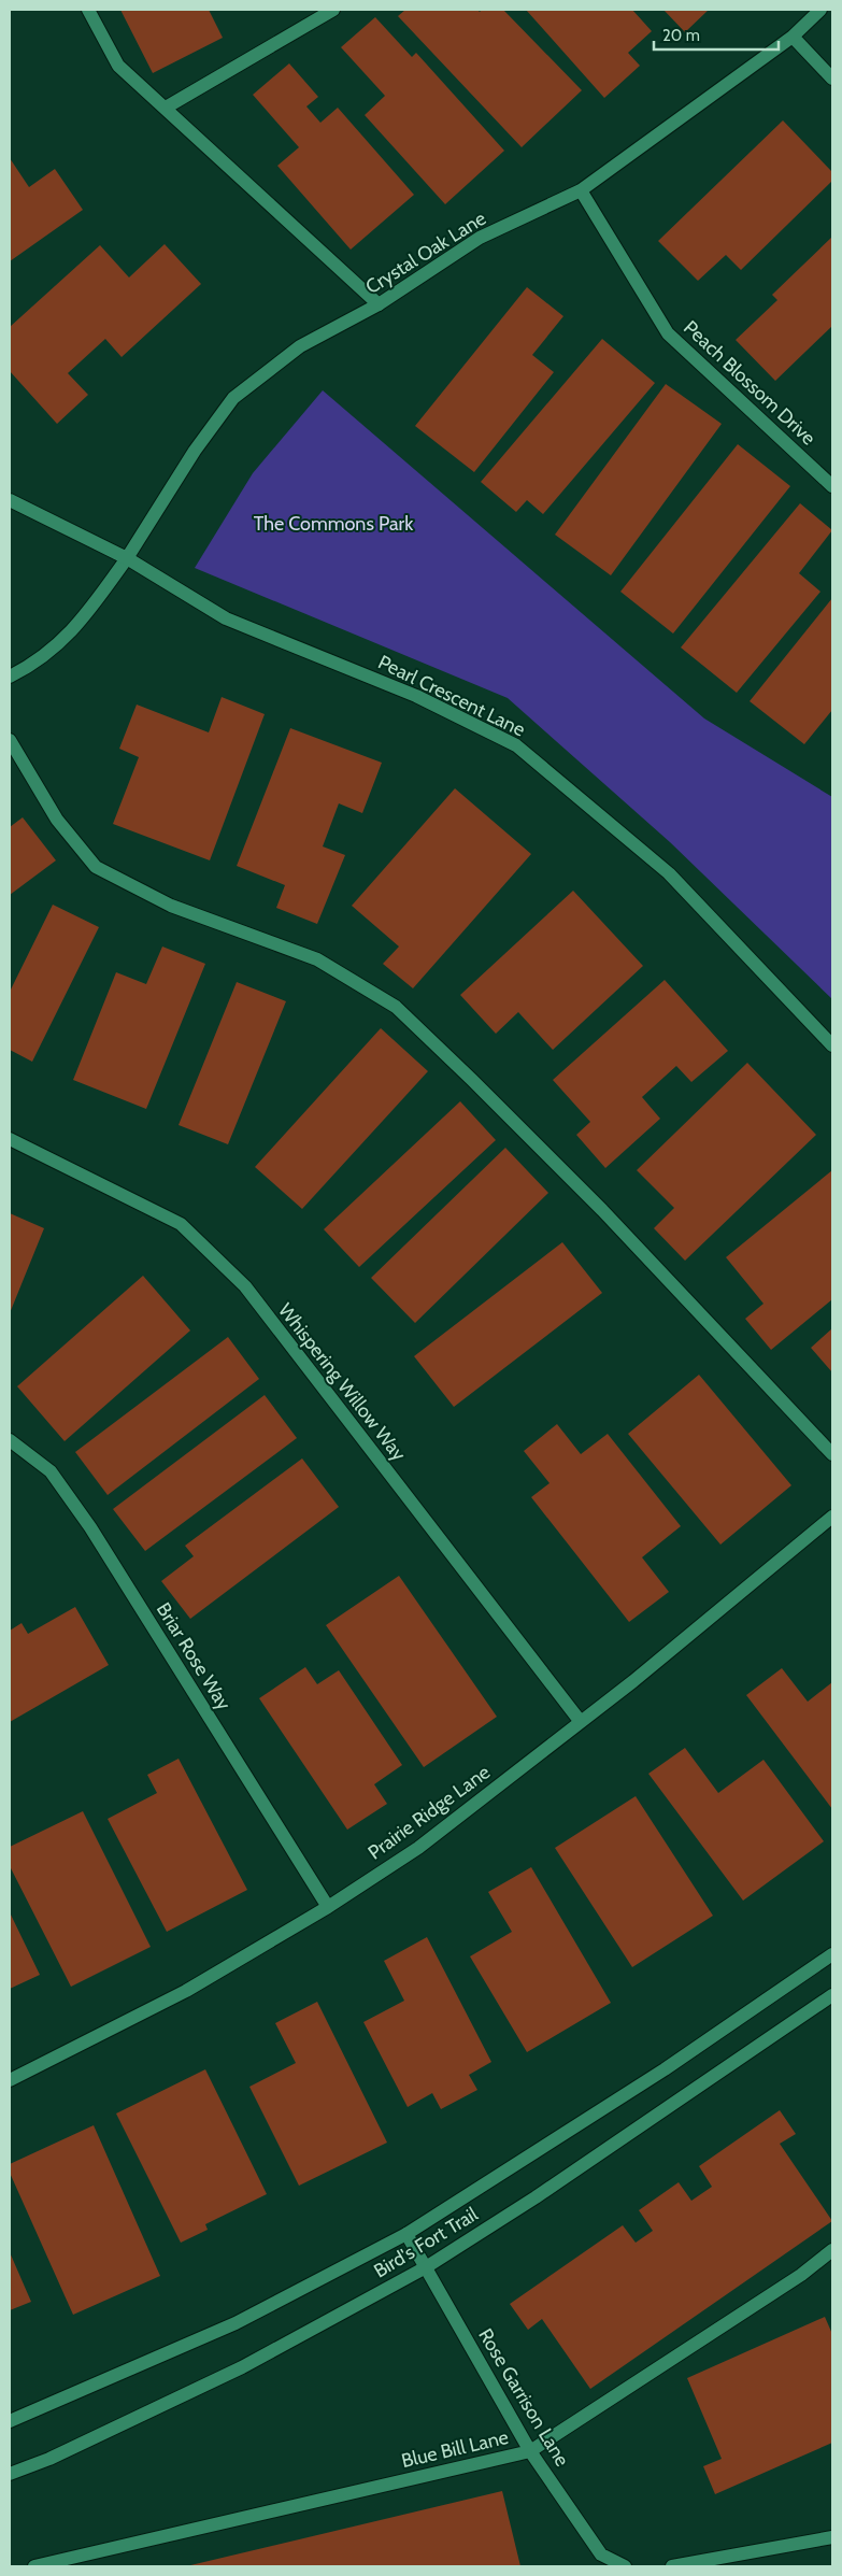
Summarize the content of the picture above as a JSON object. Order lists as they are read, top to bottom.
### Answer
{
  "streets": {
    "street": [
      "Crystal Oak Lane",
      "Peach Blossom Drive",
      "Pearl Crescent Lane",
      "Whispering Willow Way",
      "Briar Rose Way",
      "Prairie Ridge Lane",
      "Bird's Fort Trail",
      "Rose Garrison Lane",
      "Blue Bill Lane"
    ]
  },
  "crossings": [
    ["Crystal Oak Lane", "Peach Blossom Drive"],
    ["Crystal Oak Lane", "Pearl Crescent Lane"],
    ["Whispering Willow Way", "Prairie Ridge Lane"],
    ["Briar Rose Way", "Prairie Ridge Lane"],
    ["Bird's Fort Trail", "Rose Garrison Lane"],
    ["Rose Garrison Lane", "Blue Bill Lane"]
  ],
  "parks": ["The Commons Park"],
  "scale_bar": "20 m"
}
